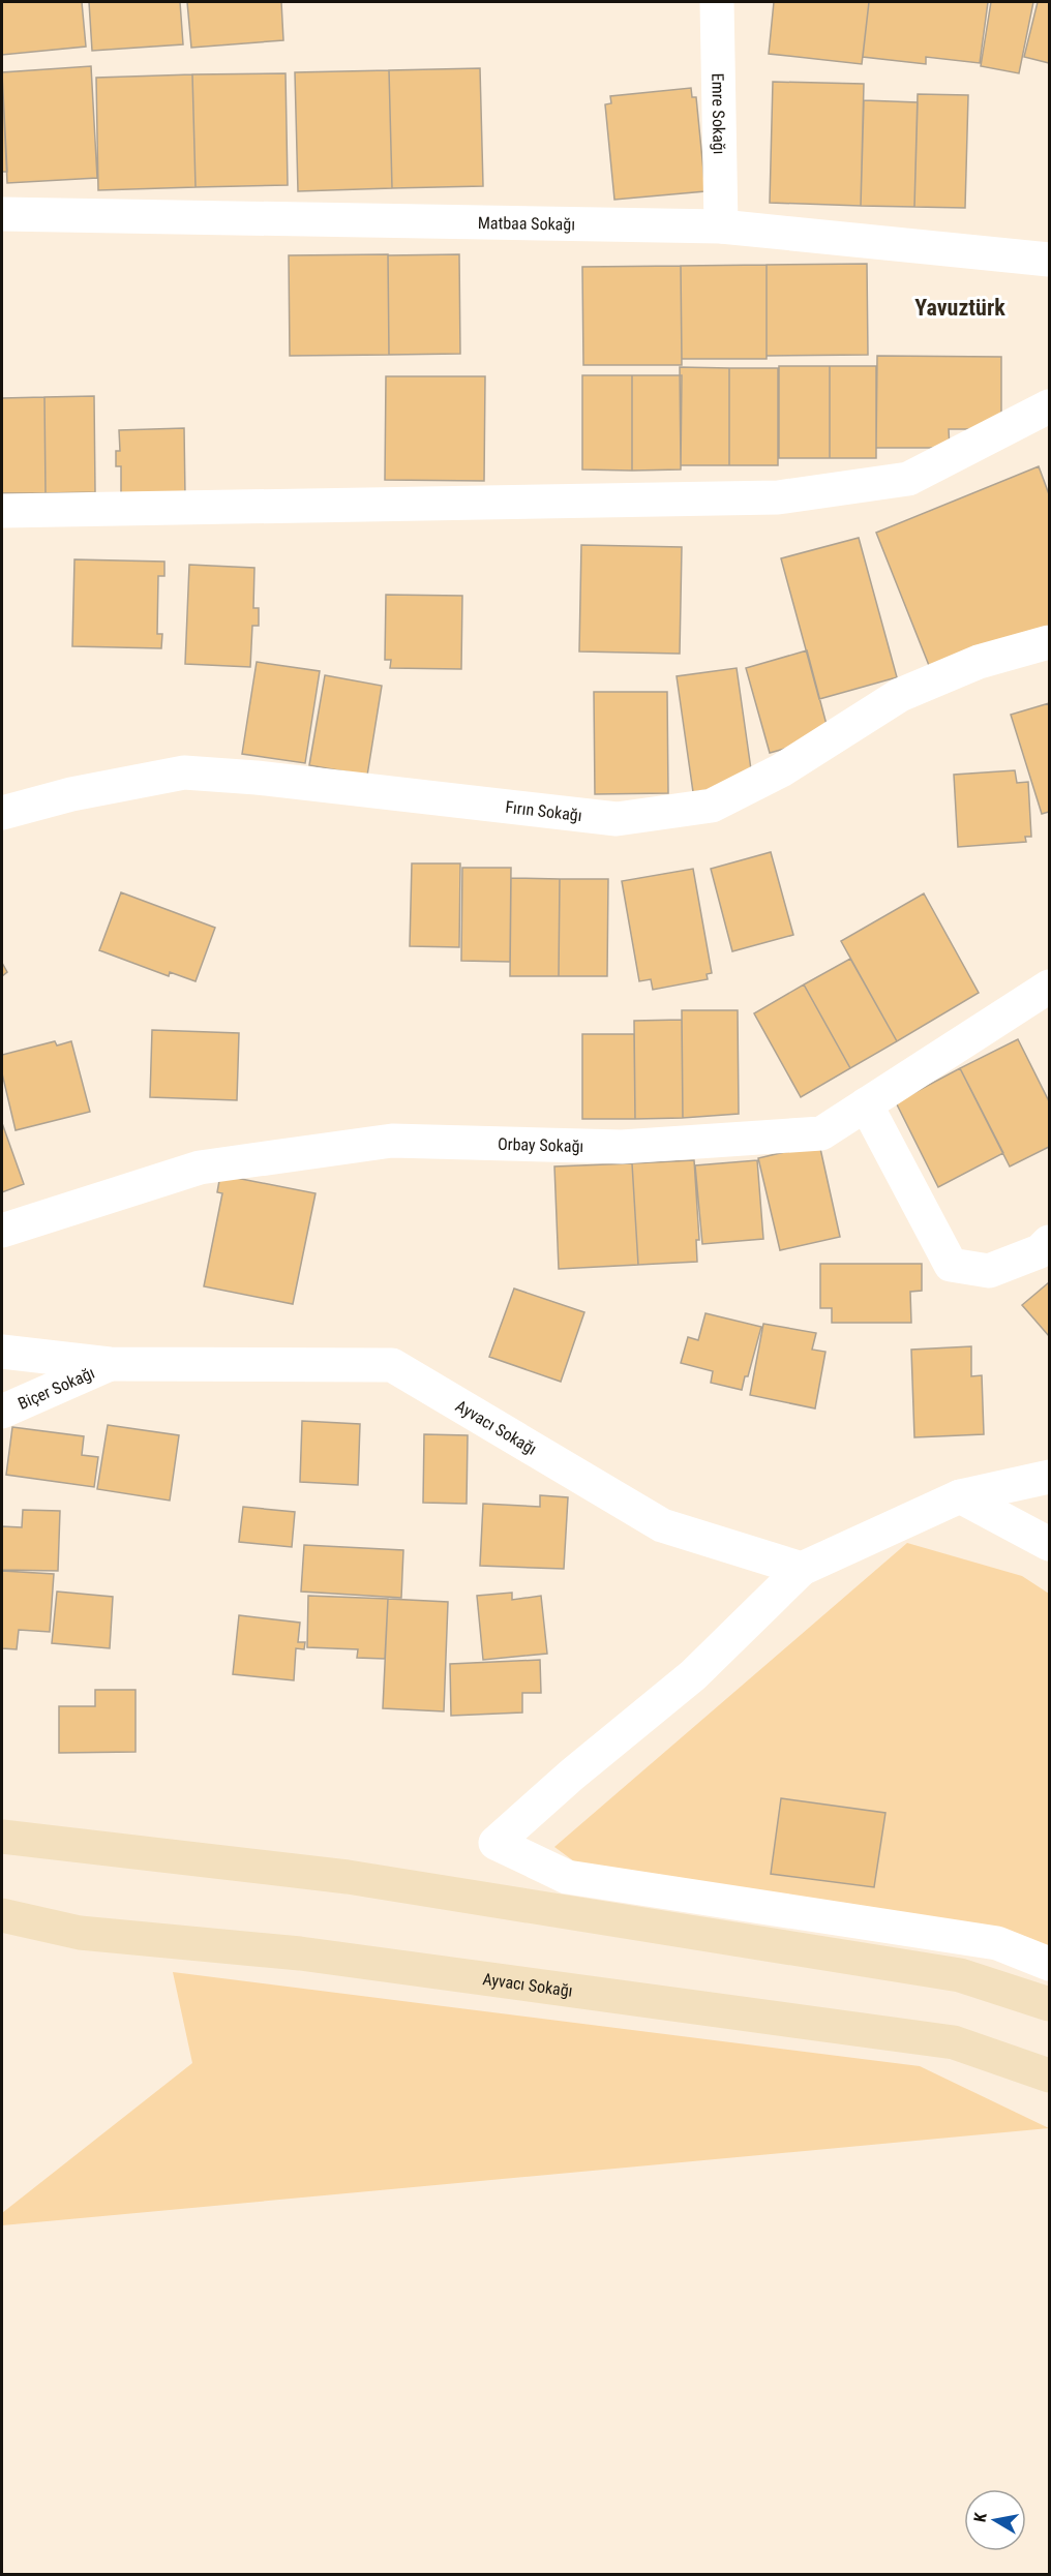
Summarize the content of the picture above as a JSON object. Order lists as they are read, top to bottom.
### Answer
{
  "streets": {
    "main road": ["Ayvacı Sokağı"],
    "street": [
      "Emre Sokağı",
      "Matbaa Sokağı",
      "Fırın Sokağı",
      "Orbay Sokağı",
      "Biçer Sokağı"
    ]
  },
  "crossings": [
    ["Emre Sokağı", "Matbaa Sokağı"],
    ["Biçer Sokağı", "Ayvacı Sokağı"]
  ],
  "districts": ["Yavuztürk"],
  "north": "left"
}
